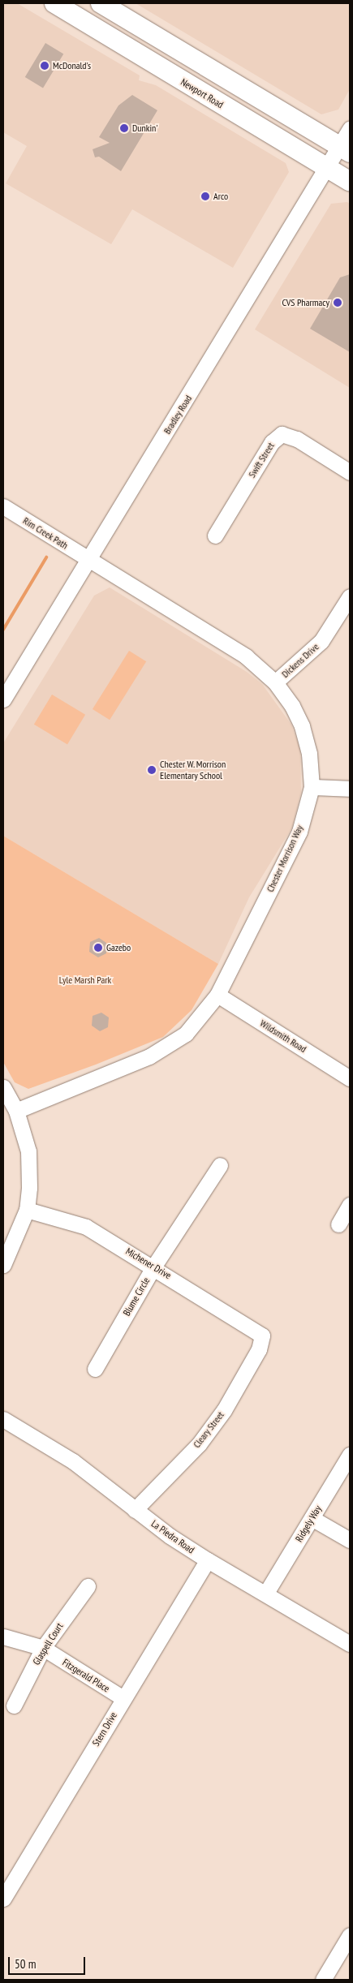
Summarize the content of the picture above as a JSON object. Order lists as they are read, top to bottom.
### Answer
{
  "streets": {
    "main road": ["Newport Road"],
    "street": [
      "Bradley Road",
      "Swift Street",
      "Rim Creek Path",
      "Dickens Drive",
      "Chester Morrison Way",
      "Wildsmith Road",
      "Michener Drive",
      "Blume Circle",
      "Cleary Street",
      "Ridgely Way",
      "La Piedra Road",
      "Glaspell Court",
      "Fitzgerald Place",
      "Stern Drive"
    ]
  },
  "crossings": [
    ["Newport Road", "Bradley Road"],
    ["Bradley Road", "Rim Creek Path"],
    ["Bradley Road", "Chester Morrison Way"],
    ["Rim Creek Path", "Chester Morrison Way"],
    ["Dickens Drive", "Chester Morrison Way"],
    ["Chester Morrison Way", "Wildsmith Road"],
    ["Michener Drive", "Blume Circle"],
    ["Michener Drive", "Cleary Street"],
    ["Cleary Street", "La Piedra Road"],
    ["Ridgely Way", "La Piedra Road"],
    ["La Piedra Road", "Stern Drive"],
    ["Glaspell Court", "Fitzgerald Place"],
    ["Fitzgerald Place", "Stern Drive"]
  ],
  "parks": ["Lyle Marsh Park"],
  "places": [
    "McDonald's",
    "Dunkin'",
    "Arco",
    "CVS Pharmacy",
    "Chester W. Morrison Elementary School",
    "Gazebo"
  ],
  "scale_bar": "50 m"
}
